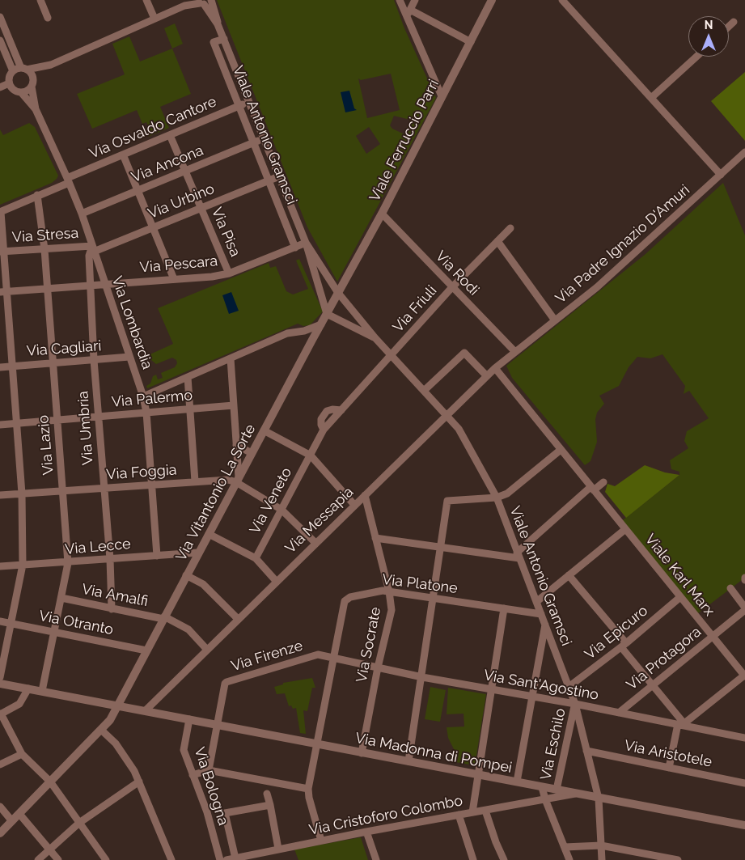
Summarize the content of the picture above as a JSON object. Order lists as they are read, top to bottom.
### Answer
{
  "streets": {
    "street": [
      "Via Osvaldo Cantore",
      "Viale Antonio Gramsci",
      "Viale Ferruccio Parri",
      "Via Ancona",
      "Via Urbino",
      "Via Pisa",
      "Via Stresa",
      "Via Padre Ignazio D'Amuri",
      "Via Pescara",
      "Via Rodi",
      "Via Friuli",
      "Via Lombardia",
      "Via Cagliari",
      "Via Palermo",
      "Via Umbria",
      "Via Lazio",
      "Via Foggia",
      "Via Vitantonio La Sorte",
      "Via Veneto",
      "Via Messapia",
      "Via Lecce",
      "Viale Karl Marx",
      "Via Platone",
      "Via Amalfi",
      "Via Otranto",
      "Via Epicuro",
      "Via Socrate",
      "Via Firenze",
      "Via Protagora",
      "Via Sant'Agostino",
      "Via Eschilo",
      "Via Madonna di Pompei",
      "Via Aristotele",
      "Via Bologna",
      "Via Cristoforo Colombo"
    ]
  },
  "crossings": [
    ["Via Osvaldo Cantore", "Viale Antonio Gramsci"],
    ["Via Osvaldo Cantore", "Via Pisa"],
    ["Via Osvaldo Cantore", "Via Lombardia"],
    ["Via Osvaldo Cantore", "Via Lazio"],
    ["Viale Antonio Gramsci", "Viale Ferruccio Parri"],
    ["Viale Antonio Gramsci", "Via Ancona"],
    ["Viale Antonio Gramsci", "Via Urbino"],
    ["Viale Antonio Gramsci", "Via Pescara"],
    ["Viale Antonio Gramsci", "Via Friuli"],
    ["Viale Antonio Gramsci", "Via Vitantonio La Sorte"],
    ["Viale Antonio Gramsci", "Via Messapia"],
    ["Viale Antonio Gramsci", "Via Platone"],
    ["Viale Antonio Gramsci", "Via Epicuro"],
    ["Viale Antonio Gramsci", "Via Sant'Agostino"],
    ["Viale Antonio Gramsci", "Via Eschilo"],
    ["Viale Antonio Gramsci", "Via Madonna di Pompei"],
    ["Viale Antonio Gramsci", "Via Aristotele"],
    ["Viale Ferruccio Parri", "Via Rodi"],
    ["Viale Ferruccio Parri", "Via Vitantonio La Sorte"],
    ["Via Ancona", "Via Pisa"],
    ["Via Ancona", "Via Lombardia"],
    ["Via Urbino", "Via Pisa"],
    ["Via Urbino", "Via Stresa"],
    ["Via Urbino", "Via Lombardia"],
    ["Via Urbino", "Via Umbria"],
    ["Via Pisa", "Via Pescara"],
    ["Via Stresa", "Via Lombardia"],
    ["Via Stresa", "Via Umbria"],
    ["Via Stresa", "Via Lazio"],
    ["Via Padre Ignazio D'Amuri", "Via Rodi"],
    ["Via Padre Ignazio D'Amuri", "Via Messapia"],
    ["Via Pescara", "Via Lombardia"],
    ["Via Pescara", "Via Umbria"],
    ["Via Pescara", "Via Lazio"],
    ["Via Rodi", "Via Friuli"],
    ["Via Rodi", "Via Messapia"],
    ["Via Friuli", "Via Veneto"],
    ["Via Lombardia", "Via Cagliari"],
    ["Via Lombardia", "Via Palermo"],
    ["Via Lombardia", "Via Umbria"],
    ["Via Lombardia", "Via Foggia"],
    ["Via Lombardia", "Via Lecce"],
    ["Via Cagliari", "Via Umbria"],
    ["Via Cagliari", "Via Lazio"],
    ["Via Palermo", "Via Umbria"],
    ["Via Palermo", "Via Lazio"],
    ["Via Umbria", "Via Foggia"],
    ["Via Umbria", "Via Lecce"],
    ["Via Umbria", "Via Amalfi"],
    ["Via Lazio", "Via Foggia"],
    ["Via Lazio", "Via Lecce"],
    ["Via Lazio", "Via Amalfi"],
    ["Via Lazio", "Via Otranto"],
    ["Via Lazio", "Via Madonna di Pompei"],
    ["Via Foggia", "Via Vitantonio La Sorte"],
    ["Via Vitantonio La Sorte", "Via Lecce"],
    ["Via Vitantonio La Sorte", "Via Amalfi"],
    ["Via Vitantonio La Sorte", "Via Otranto"],
    ["Via Vitantonio La Sorte", "Via Madonna di Pompei"],
    ["Via Messapia", "Viale Karl Marx"],
    ["Via Messapia", "Via Amalfi"],
    ["Via Messapia", "Via Socrate"],
    ["Via Messapia", "Via Madonna di Pompei"],
    ["Viale Karl Marx", "Via Epicuro"],
    ["Viale Karl Marx", "Via Protagora"],
    ["Via Platone", "Via Socrate"],
    ["Via Platone", "Via Firenze"],
    ["Via Platone", "Via Sant'Agostino"],
    ["Via Platone", "Via Madonna di Pompei"],
    ["Via Platone", "Via Cristoforo Colombo"],
    ["Via Socrate", "Via Sant'Agostino"],
    ["Via Socrate", "Via Madonna di Pompei"],
    ["Via Firenze", "Via Sant'Agostino"],
    ["Via Firenze", "Via Madonna di Pompei"],
    ["Via Protagora", "Via Sant'Agostino"],
    ["Via Sant'Agostino", "Via Eschilo"],
    ["Via Eschilo", "Via Madonna di Pompei"],
    ["Via Madonna di Pompei", "Via Bologna"],
    ["Via Madonna di Pompei", "Via Cristoforo Colombo"]
  ],
  "north": "top"
}
